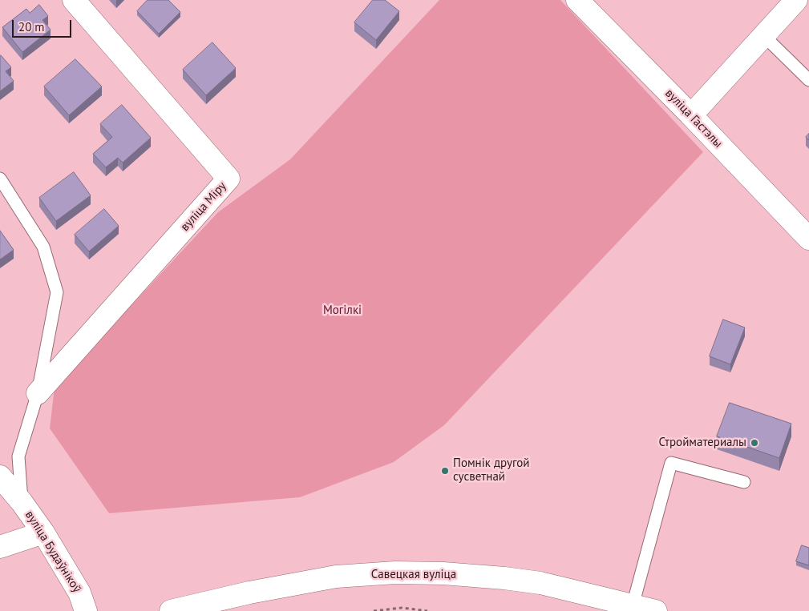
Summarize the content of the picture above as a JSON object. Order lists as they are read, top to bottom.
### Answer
{
  "streets": {
    "street": [
      "вуліца Гастэлы",
      "вуліца Міру",
      "вуліца Будаўнікоў",
      "Савецкая вуліца"
    ]
  },
  "parks": ["Могілкі"],
  "places": ["Стройматериалы", "Помнік другой сусветнай"],
  "scale_bar": "20 m"
}
